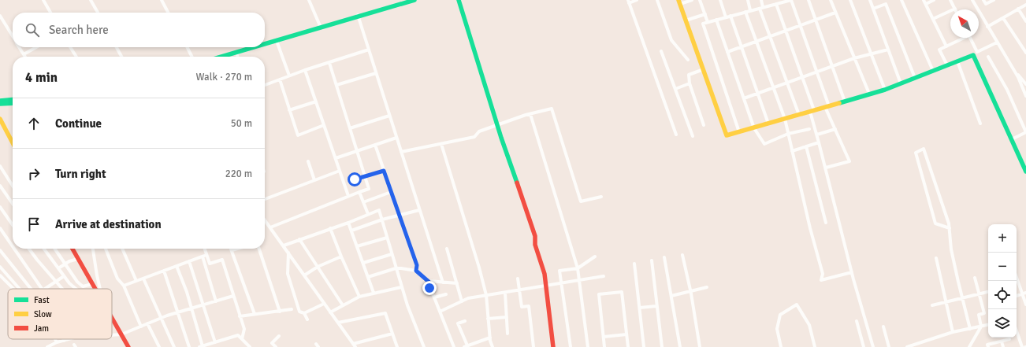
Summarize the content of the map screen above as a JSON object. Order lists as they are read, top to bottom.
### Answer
{
  "legend": ["Fast", "Slow", "Jam"],
  "north": "top left",
  "page": {
    "search": "Search here",
    "heading": ["4 min", "Walk · 270 m"],
    "list": [
      ["Continue", "50 m"],
      ["Turn right", "220 m"],
      "Arrive at destination"
    ],
    "map_buttons": ["+", "−"]
  }
}
